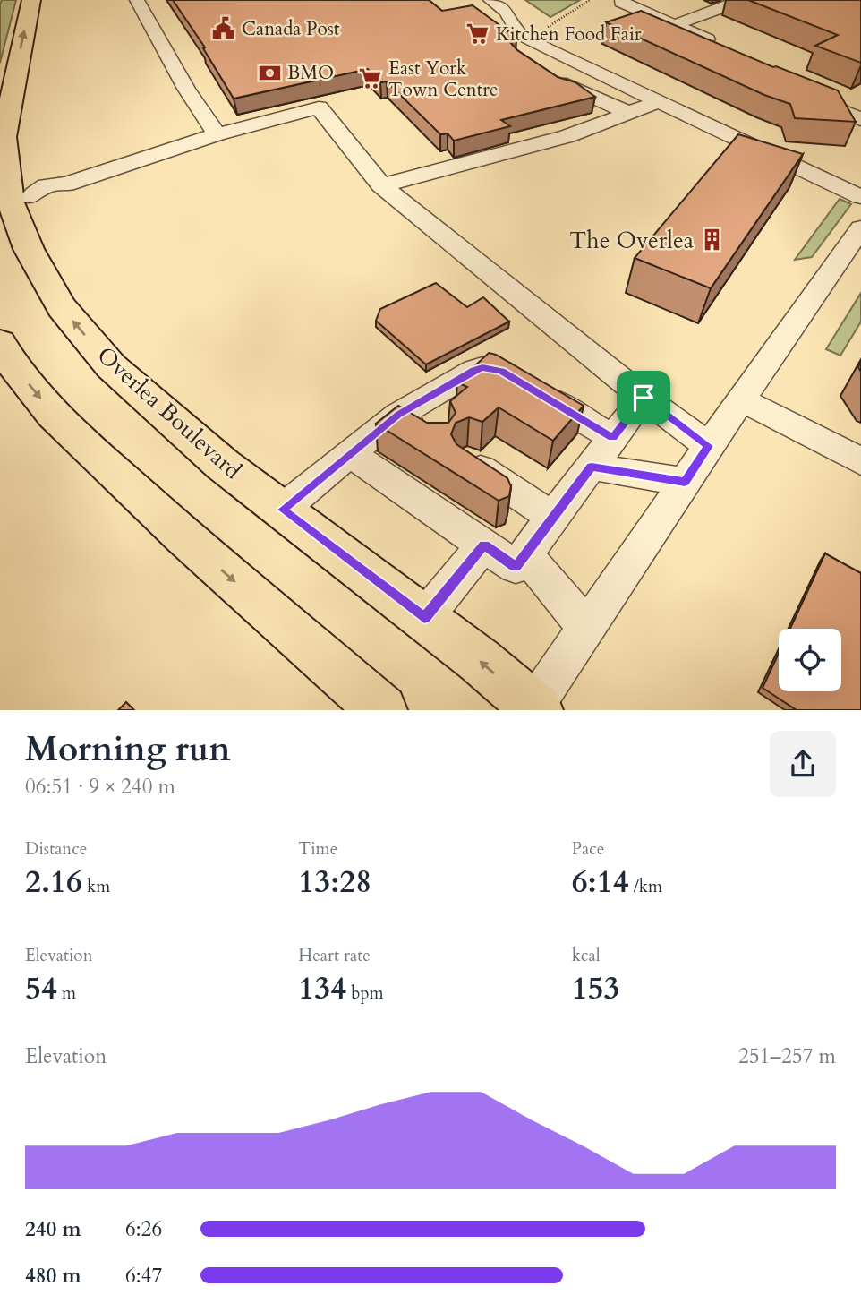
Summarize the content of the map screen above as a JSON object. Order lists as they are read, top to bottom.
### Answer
{
  "streets": {
    "main road": ["Overlea Boulevard"]
  },
  "places": {
    "public building": ["Canada Post"],
    "supermarket": ["Kitchen Food Fair", "East York Town Centre"],
    "bank": ["BMO"],
    "building": ["The Overlea"]
  },
  "page": {
    "heading": ["Morning run", "06:51 · 9 × 240 m"],
    "stats": [
      ["Distance", "2.16 km"],
      ["Time", "13:28"],
      ["Pace", "6:14 /km"],
      ["Elevation", "54 m"],
      ["Heart rate", "134 bpm"],
      ["kcal", "153"]
    ],
    "chart": ["Elevation", "251–257 m"],
    "list": [
      {
        "name": "240 m",
        "note": "6:26"
      },
      {
        "name": "480 m",
        "note": "6:47"
      }
    ]
  }
}
